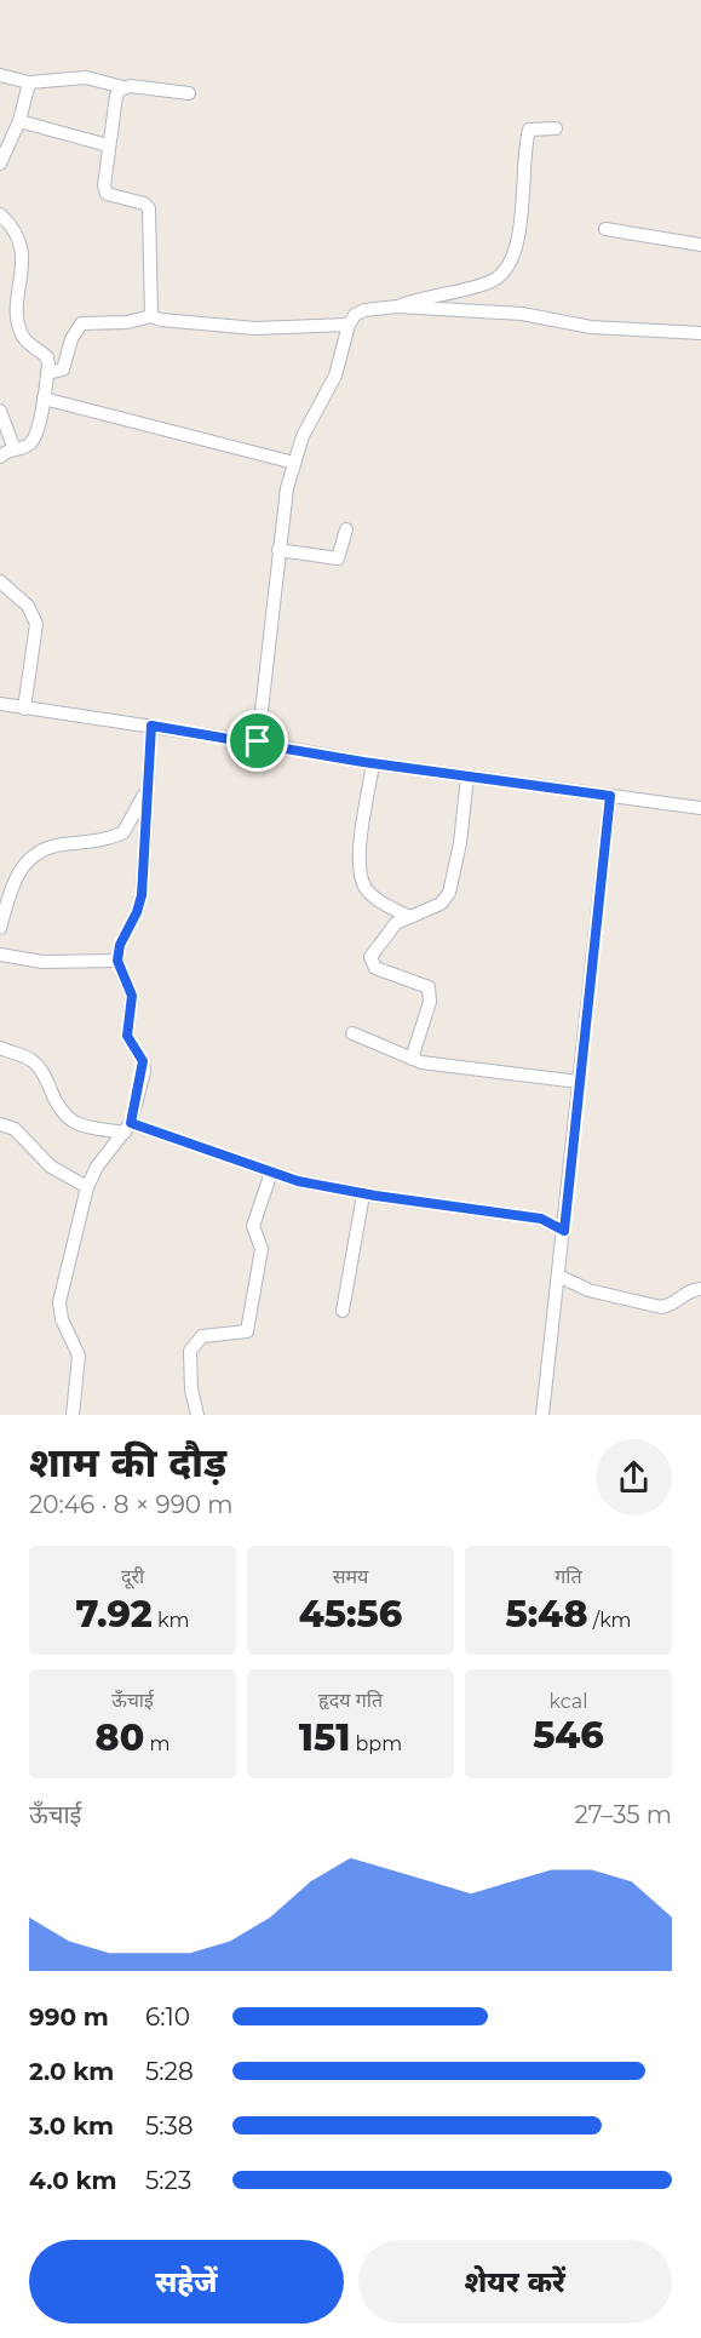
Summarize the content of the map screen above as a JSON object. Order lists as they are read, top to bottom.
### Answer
{
  "page": {
    "heading": ["शाम की दौड़", "20:46 · 8 × 990 m"],
    "stats": [
      ["दूरी", "7.92 km"],
      ["समय", "45:56"],
      ["गति", "5:48 /km"],
      ["ऊँचाई", "80 m"],
      ["हृदय गति", "151 bpm"],
      ["kcal", "546"]
    ],
    "chart": ["ऊँचाई", "27–35 m"],
    "list": [
      {
        "name": "990 m",
        "note": "6:10"
      },
      {
        "name": "2.0 km",
        "note": "5:28"
      },
      {
        "name": "3.0 km",
        "note": "5:38"
      },
      {
        "name": "4.0 km",
        "note": "5:23"
      }
    ],
    "buttons": ["सहेजें", "शेयर करें"]
  }
}
